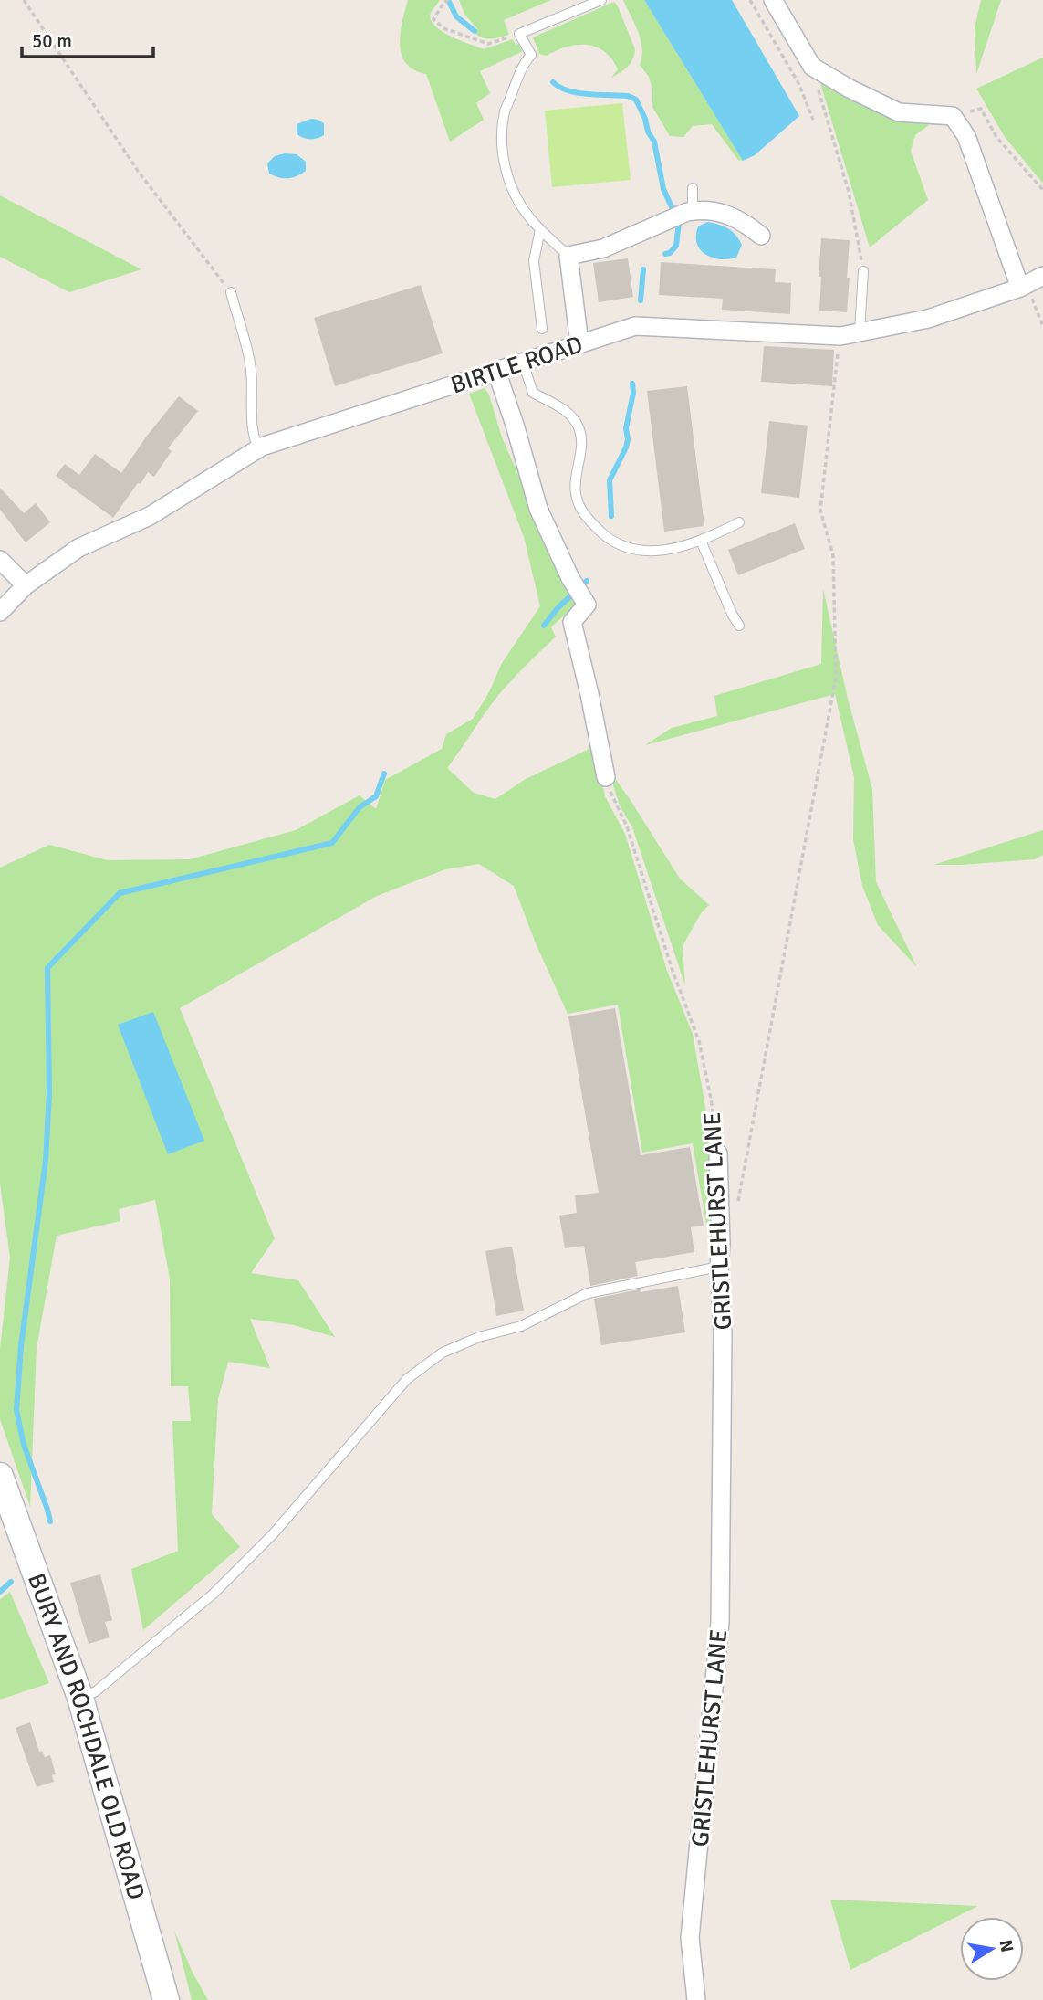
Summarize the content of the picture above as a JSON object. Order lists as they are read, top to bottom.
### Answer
{
  "streets": {
    "main road": ["BURY AND ROCHDALE OLD ROAD"],
    "street": ["BIRTLE ROAD", "GRISTLEHURST LANE"]
  },
  "scale_bar": "50 m",
  "north": "right"
}
